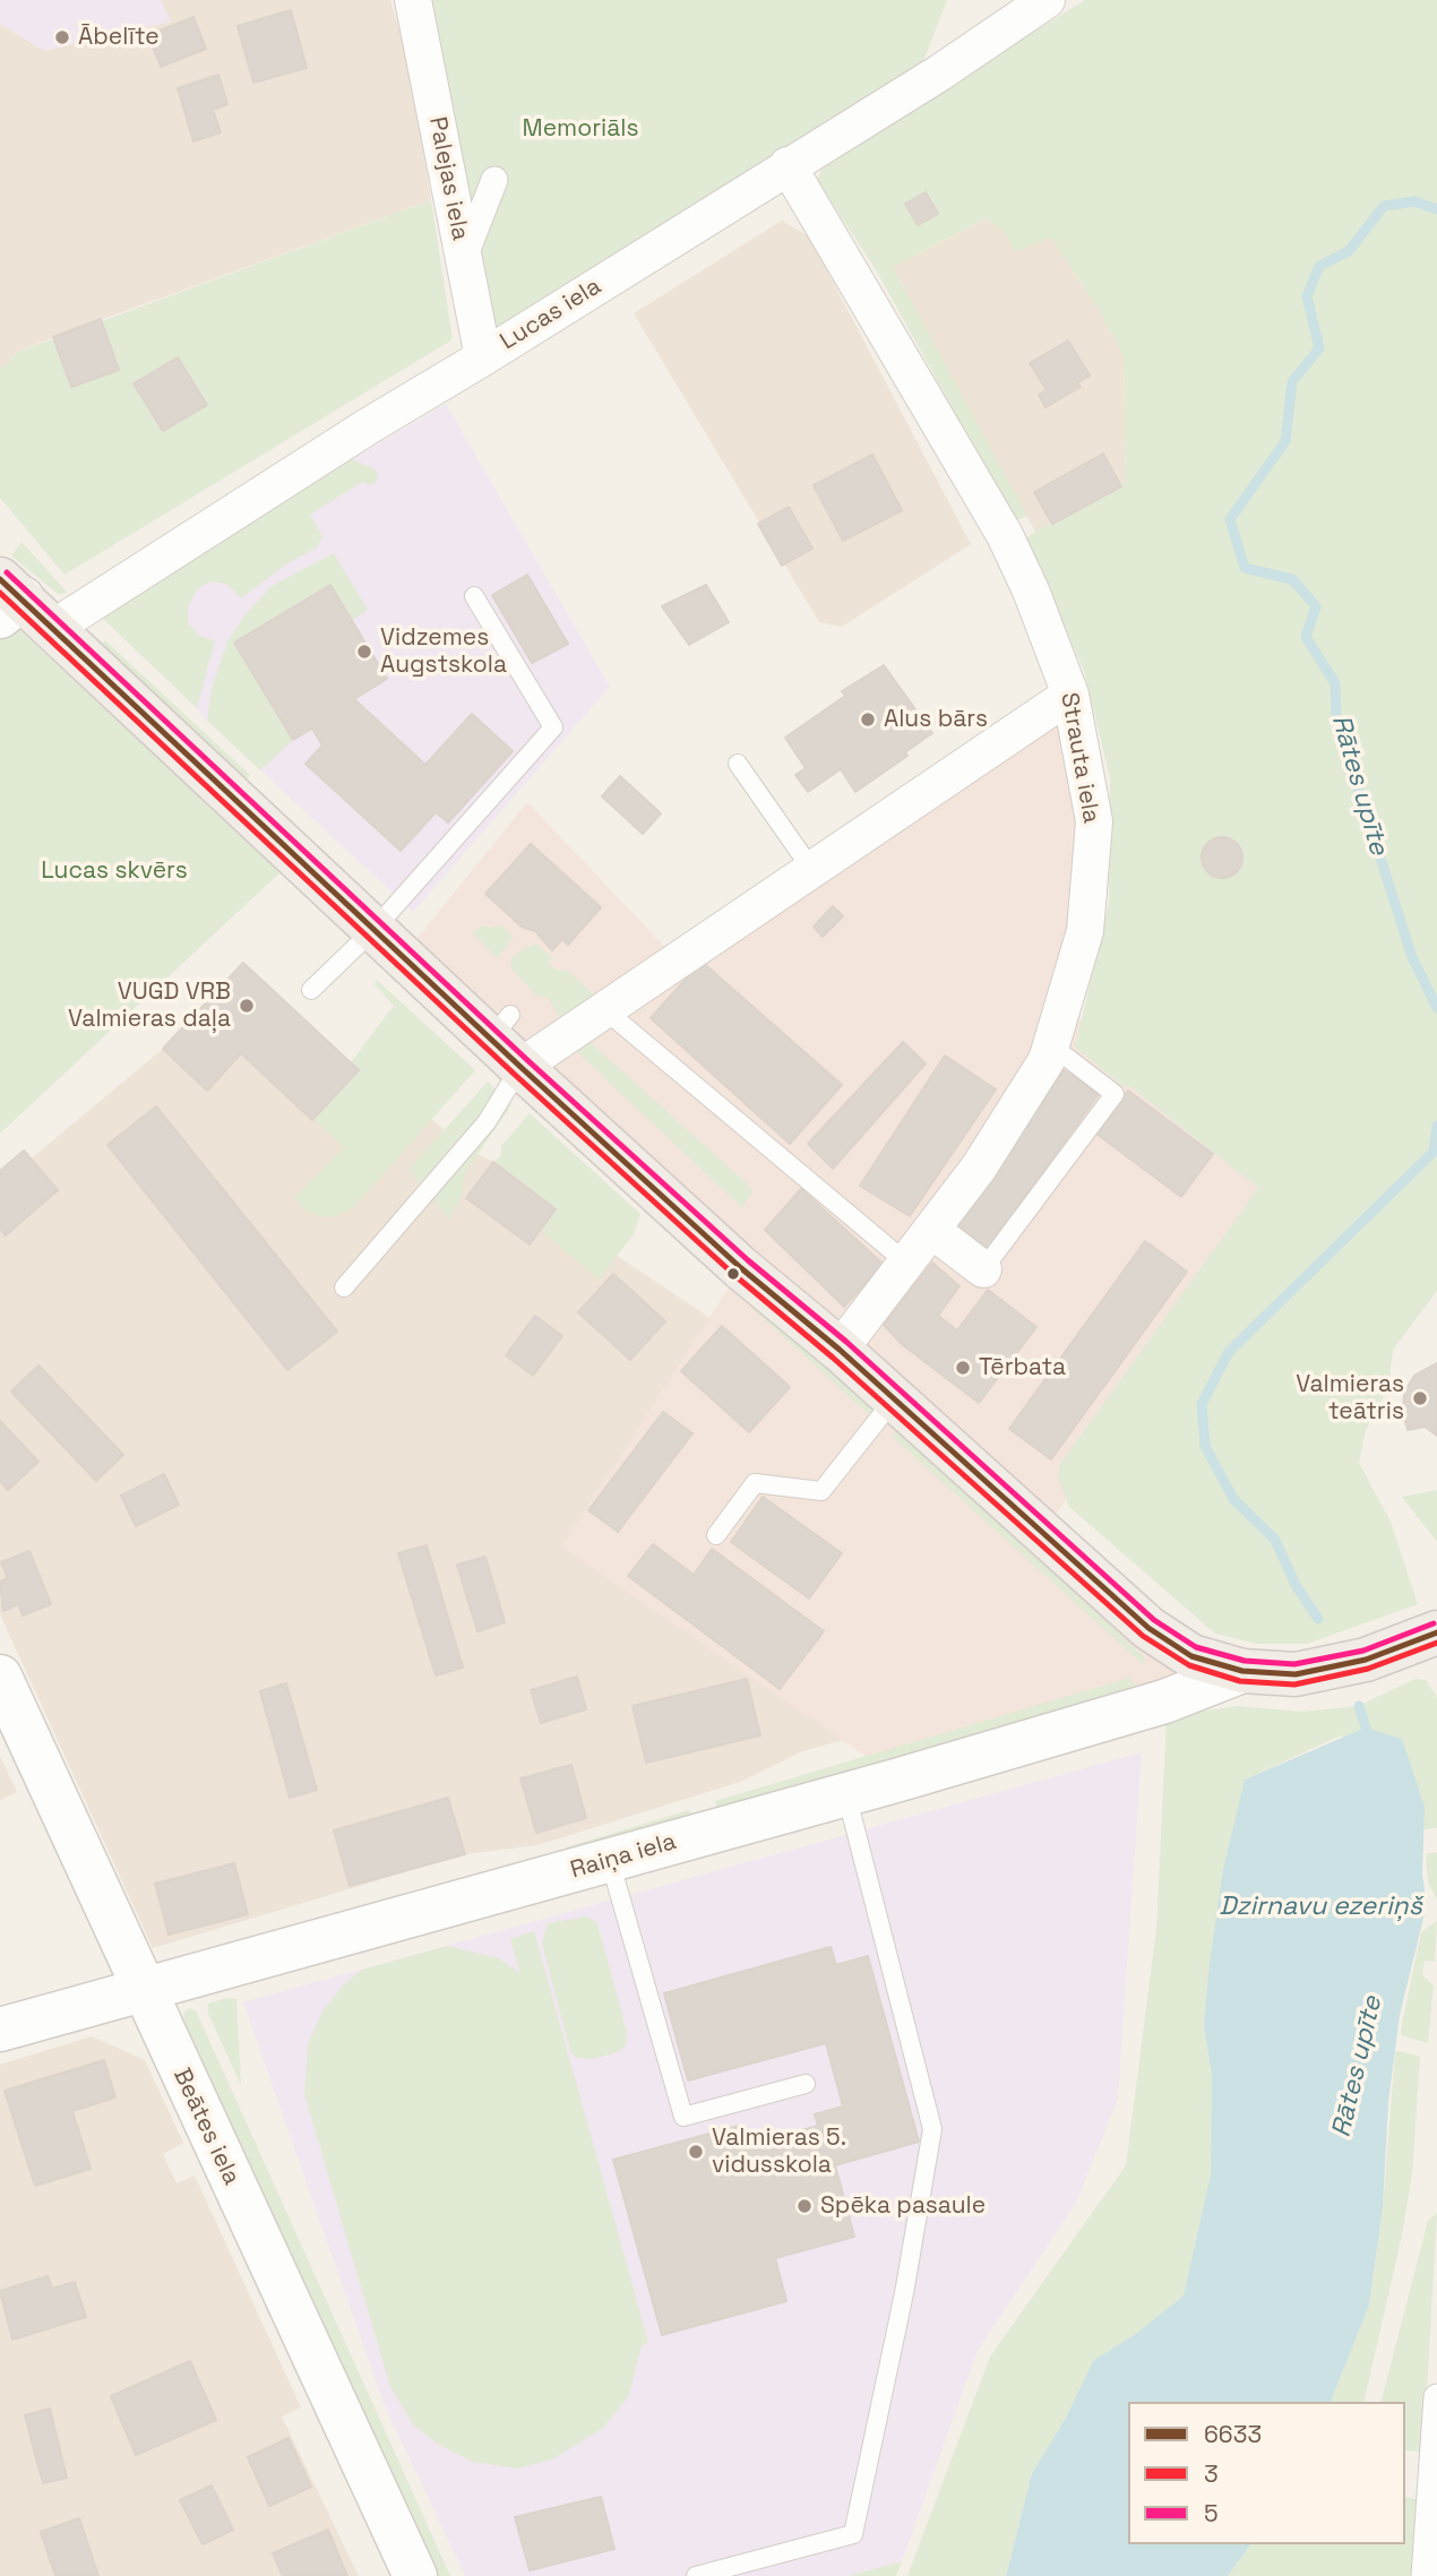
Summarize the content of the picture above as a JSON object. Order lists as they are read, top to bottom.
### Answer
{
  "streets": {
    "street": [
      "Palejas iela",
      "Lucas iela",
      "Strauta iela",
      "Raiņa iela",
      "Beātes iela"
    ]
  },
  "crossings": [
    ["Palejas iela", "Lucas iela"],
    ["Lucas iela", "Strauta iela"],
    ["Raiņa iela", "Beātes iela"]
  ],
  "water": ["Rātes upīte", "Dzirnavu ezeriņš"],
  "parks": ["Memoriāls", "Lucas skvērs"],
  "places": [
    "Ābelīte",
    "Vidzemes Augstskola",
    "Alus bārs",
    "VUGD VRB Valmieras daļa",
    "Tērbata",
    "Valmieras teātris",
    "Valmieras 5. vidusskola",
    "Spēka pasaule"
  ],
  "lines": ["transit line 5", "transit line 6633", "transit line 3"],
  "legend": ["6633", "3", "5"]
}
